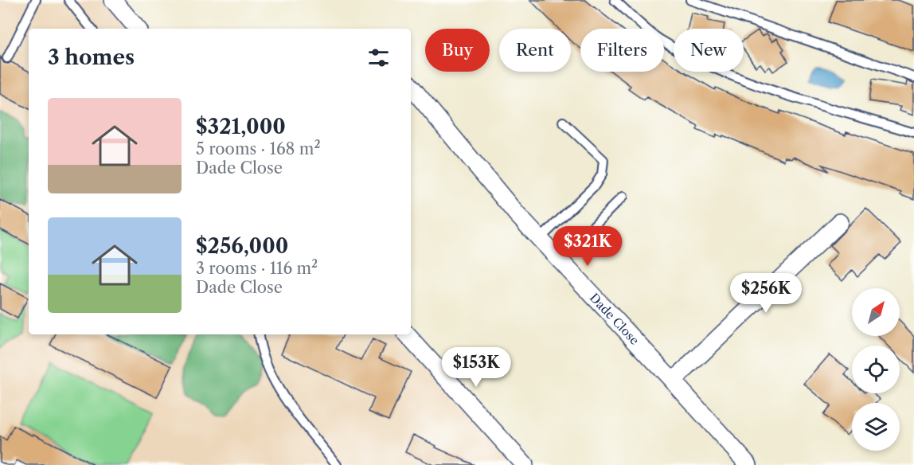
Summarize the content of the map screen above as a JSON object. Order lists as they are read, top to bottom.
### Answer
{
  "streets": {
    "street": ["Dade Close"]
  },
  "north": "top right",
  "page": {
    "chip": [
      "Buy",
      "Rent",
      "Filters",
      "New"
    ],
    "heading": "3 homes",
    "list": [
      {
        "name": "$321,000",
        "note": "5 rooms · 168 m² · Dade Close"
      },
      {
        "name": "$256,000",
        "note": "3 rooms · 116 m² · Dade Close"
      }
    ],
    "price": ["$321K", "$256K", "$153K"]
  }
}
